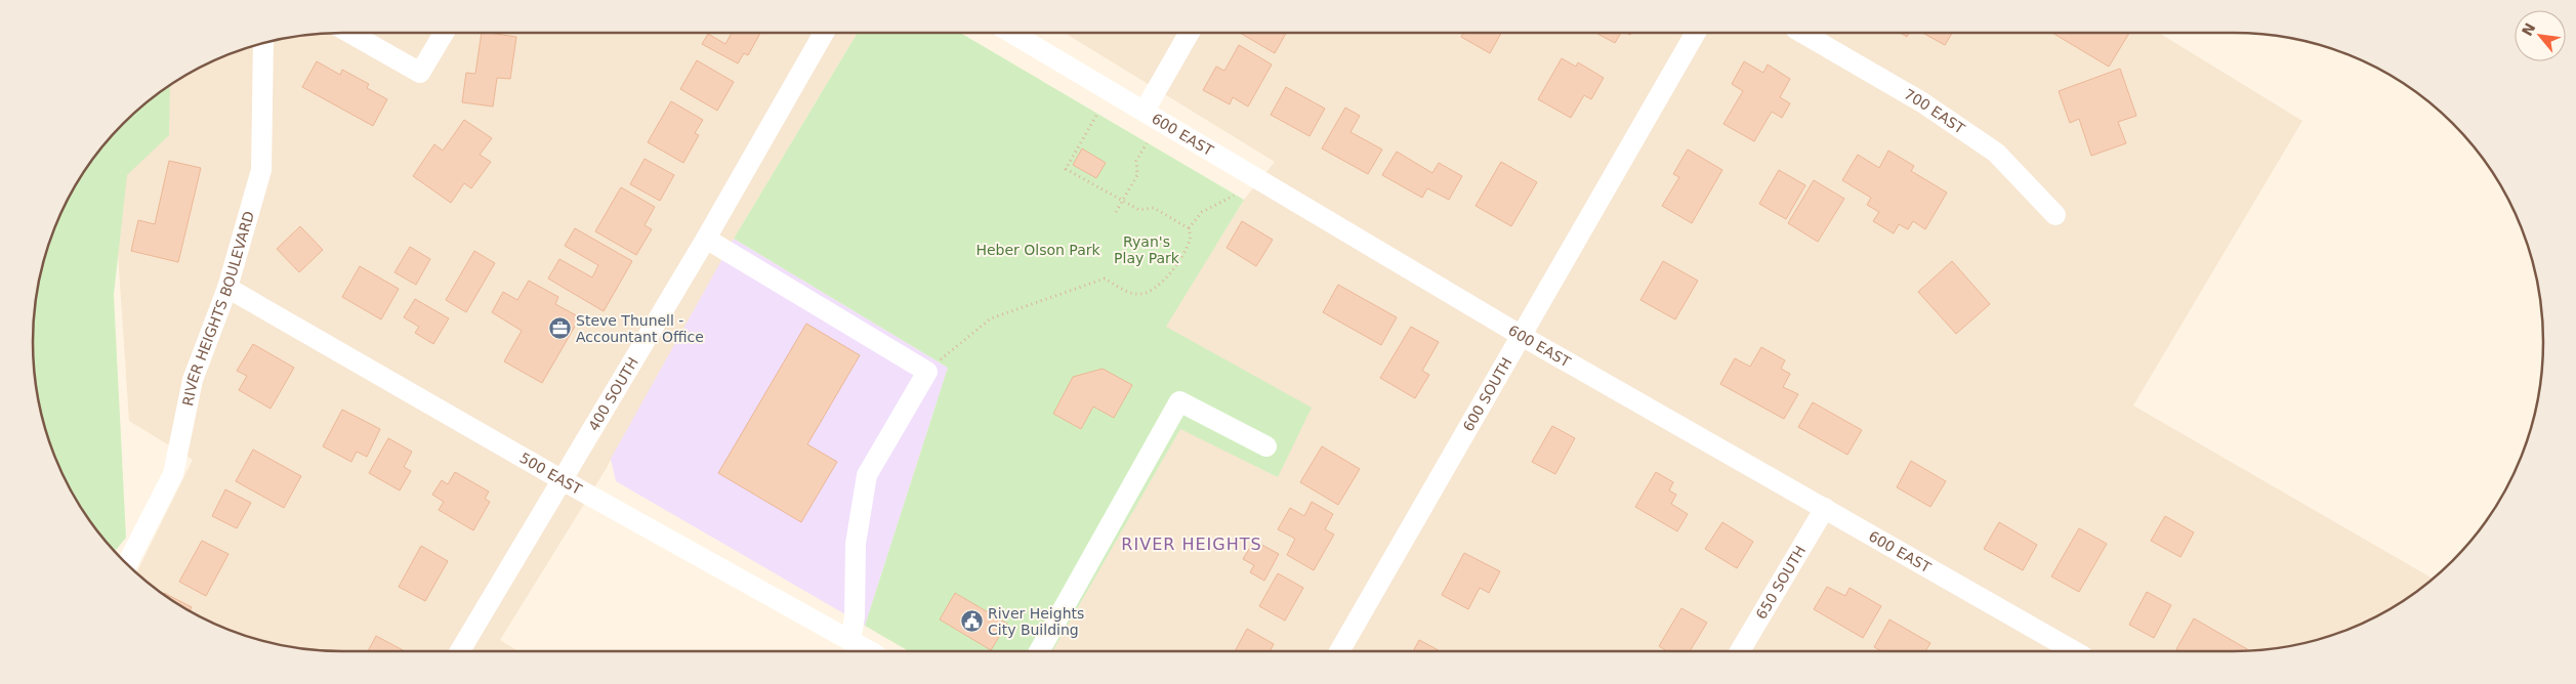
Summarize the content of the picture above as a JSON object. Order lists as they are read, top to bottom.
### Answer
{
  "streets": {
    "street": [
      "700 EAST",
      "600 EAST",
      "RIVER HEIGHTS BOULEVARD",
      "400 SOUTH",
      "600 SOUTH",
      "500 EAST",
      "650 SOUTH"
    ]
  },
  "crossings": [
    ["600 EAST", "600 SOUTH"],
    ["600 EAST", "650 SOUTH"],
    ["RIVER HEIGHTS BOULEVARD", "500 EAST"],
    ["400 SOUTH", "500 EAST"]
  ],
  "districts": ["RIVER HEIGHTS"],
  "parks": ["Ryan's Play Park", "Heber Olson Park"],
  "places": {
    "office": ["Steve Thunell - Accountant Office"],
    "public building": ["River Heights City Building"]
  },
  "north": "top left"
}
